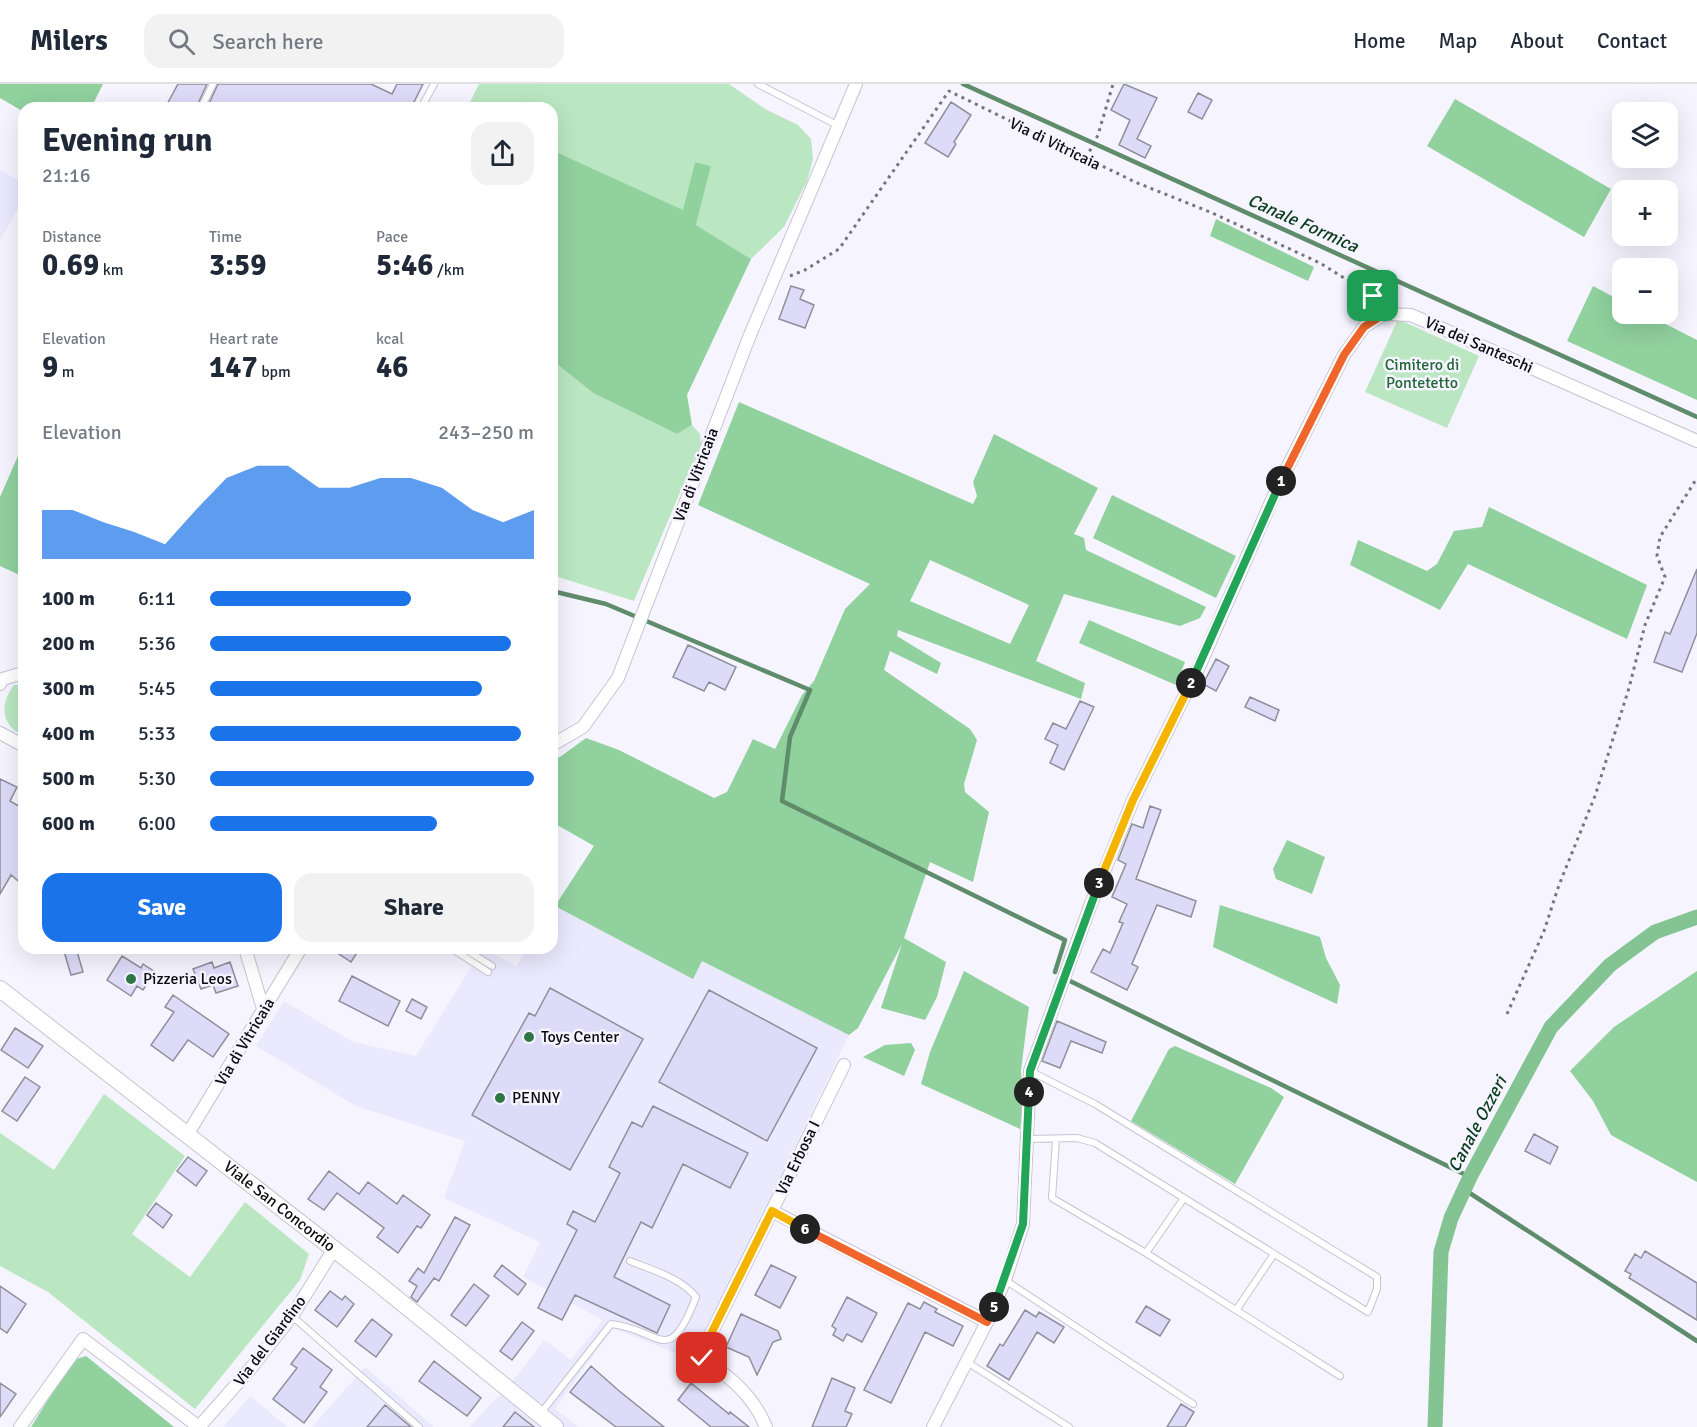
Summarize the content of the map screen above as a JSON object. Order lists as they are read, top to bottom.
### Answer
{
  "streets": {
    "main road": ["Viale San Concordio"],
    "street": [
      "Via di Vitricaia",
      "Via dei Santeschi",
      "Via Erbosa I",
      "Via del Giardino"
    ]
  },
  "crossings": [
    ["Via di Vitricaia", "Via dei Santeschi"],
    ["Via di Vitricaia", "Viale San Concordio"],
    ["Viale San Concordio", "Via del Giardino"]
  ],
  "water": ["Canale Formica", "Canale Ozzeri"],
  "parks": ["Cimitero di Pontetetto"],
  "places": ["Pizzeria Leos", "Toys Center", "PENNY"],
  "page": {
    "header": "Milers",
    "search": "Search here",
    "nav": [
      "Home",
      "Map",
      "About",
      "Contact"
    ],
    "map_buttons": ["+", "−"],
    "heading": ["Evening run", "21:16"],
    "stats": [
      ["Distance", "0.69 km"],
      ["Time", "3:59"],
      ["Pace", "5:46 /km"],
      ["Elevation", "9 m"],
      ["Heart rate", "147 bpm"],
      ["kcal", "46"]
    ],
    "chart": ["Elevation", "243–250 m"],
    "pins": [
      "1",
      "2",
      "3",
      "4",
      "6",
      "5"
    ],
    "list": [
      {
        "name": "100 m",
        "note": "6:11"
      },
      {
        "name": "200 m",
        "note": "5:36"
      },
      {
        "name": "300 m",
        "note": "5:45"
      },
      {
        "name": "400 m",
        "note": "5:33"
      },
      {
        "name": "500 m",
        "note": "5:30"
      },
      {
        "name": "600 m",
        "note": "6:00"
      }
    ],
    "buttons": ["Save", "Share"]
  }
}
